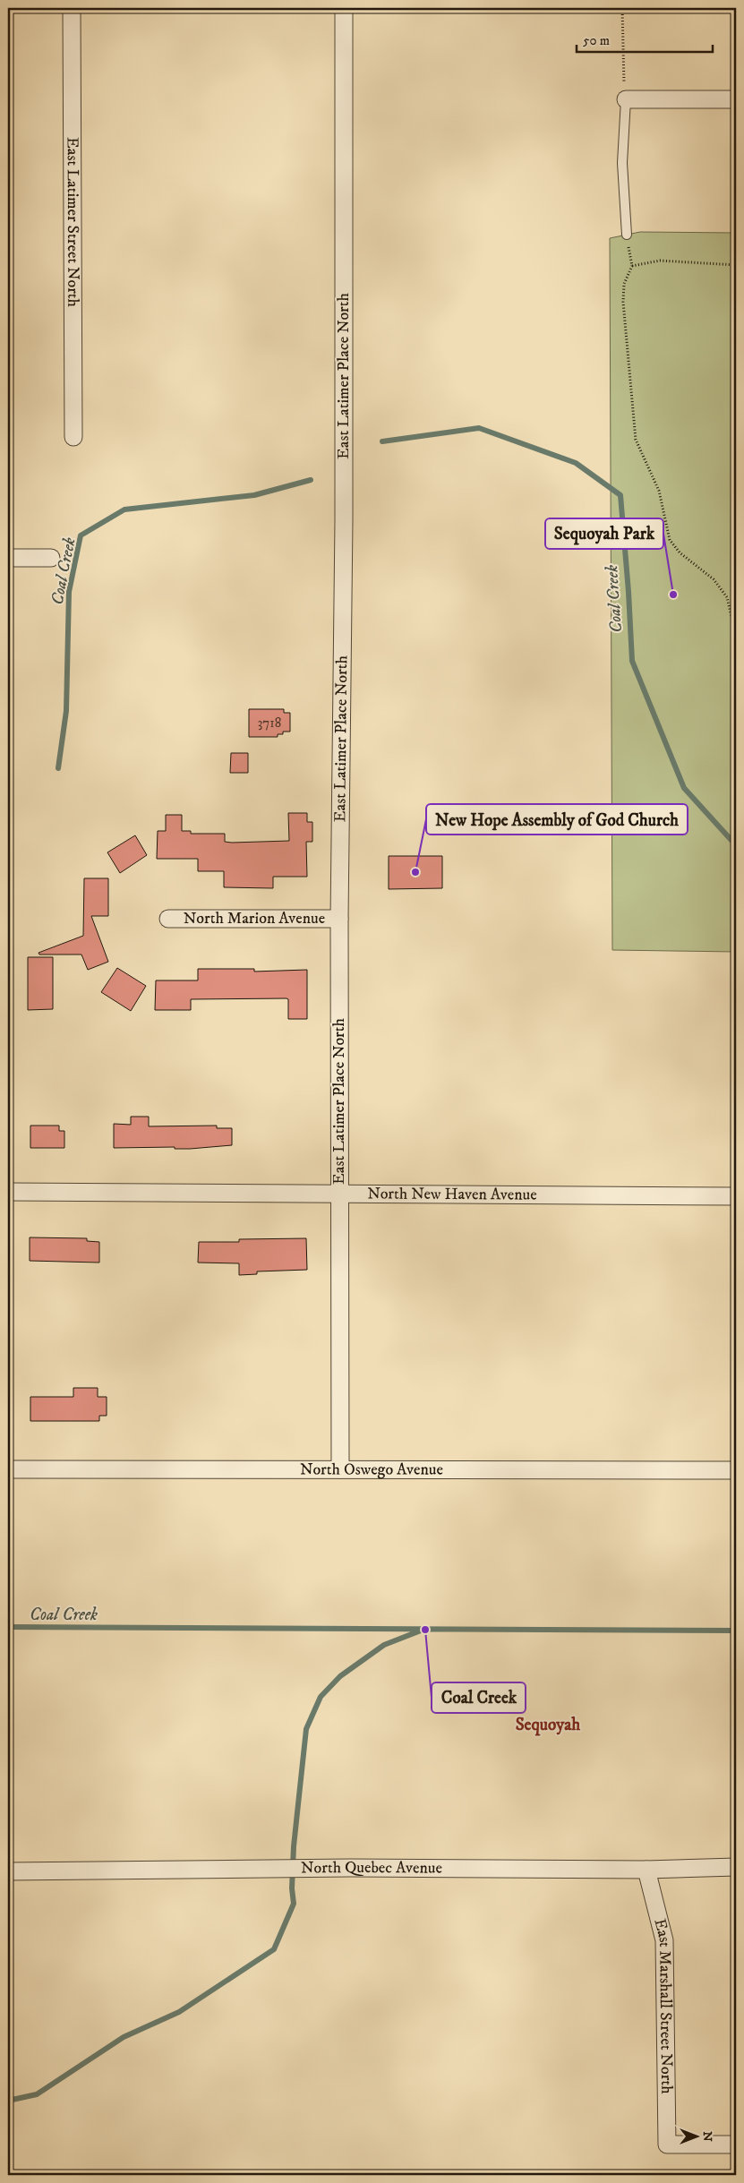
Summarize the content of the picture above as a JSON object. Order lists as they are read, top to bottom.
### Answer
{
  "streets": {
    "street": [
      "East Latimer Street North",
      "East Latimer Place North",
      "North Marion Avenue",
      "North New Haven Avenue",
      "North Oswego Avenue",
      "North Quebec Avenue",
      "East Marshall Street North"
    ]
  },
  "crossings": [
    ["East Latimer Place North", "North Marion Avenue"],
    ["East Latimer Place North", "North New Haven Avenue"],
    ["East Latimer Place North", "North Oswego Avenue"],
    ["North Quebec Avenue", "East Marshall Street North"]
  ],
  "districts": ["Sequoyah"],
  "water": ["Coal Creek"],
  "places": ["Sequoyah Park", "New Hope Assembly of God Church", "Coal Creek"],
  "house_numbers": ["3718"],
  "scale_bar": "50 m",
  "north": "right"
}
